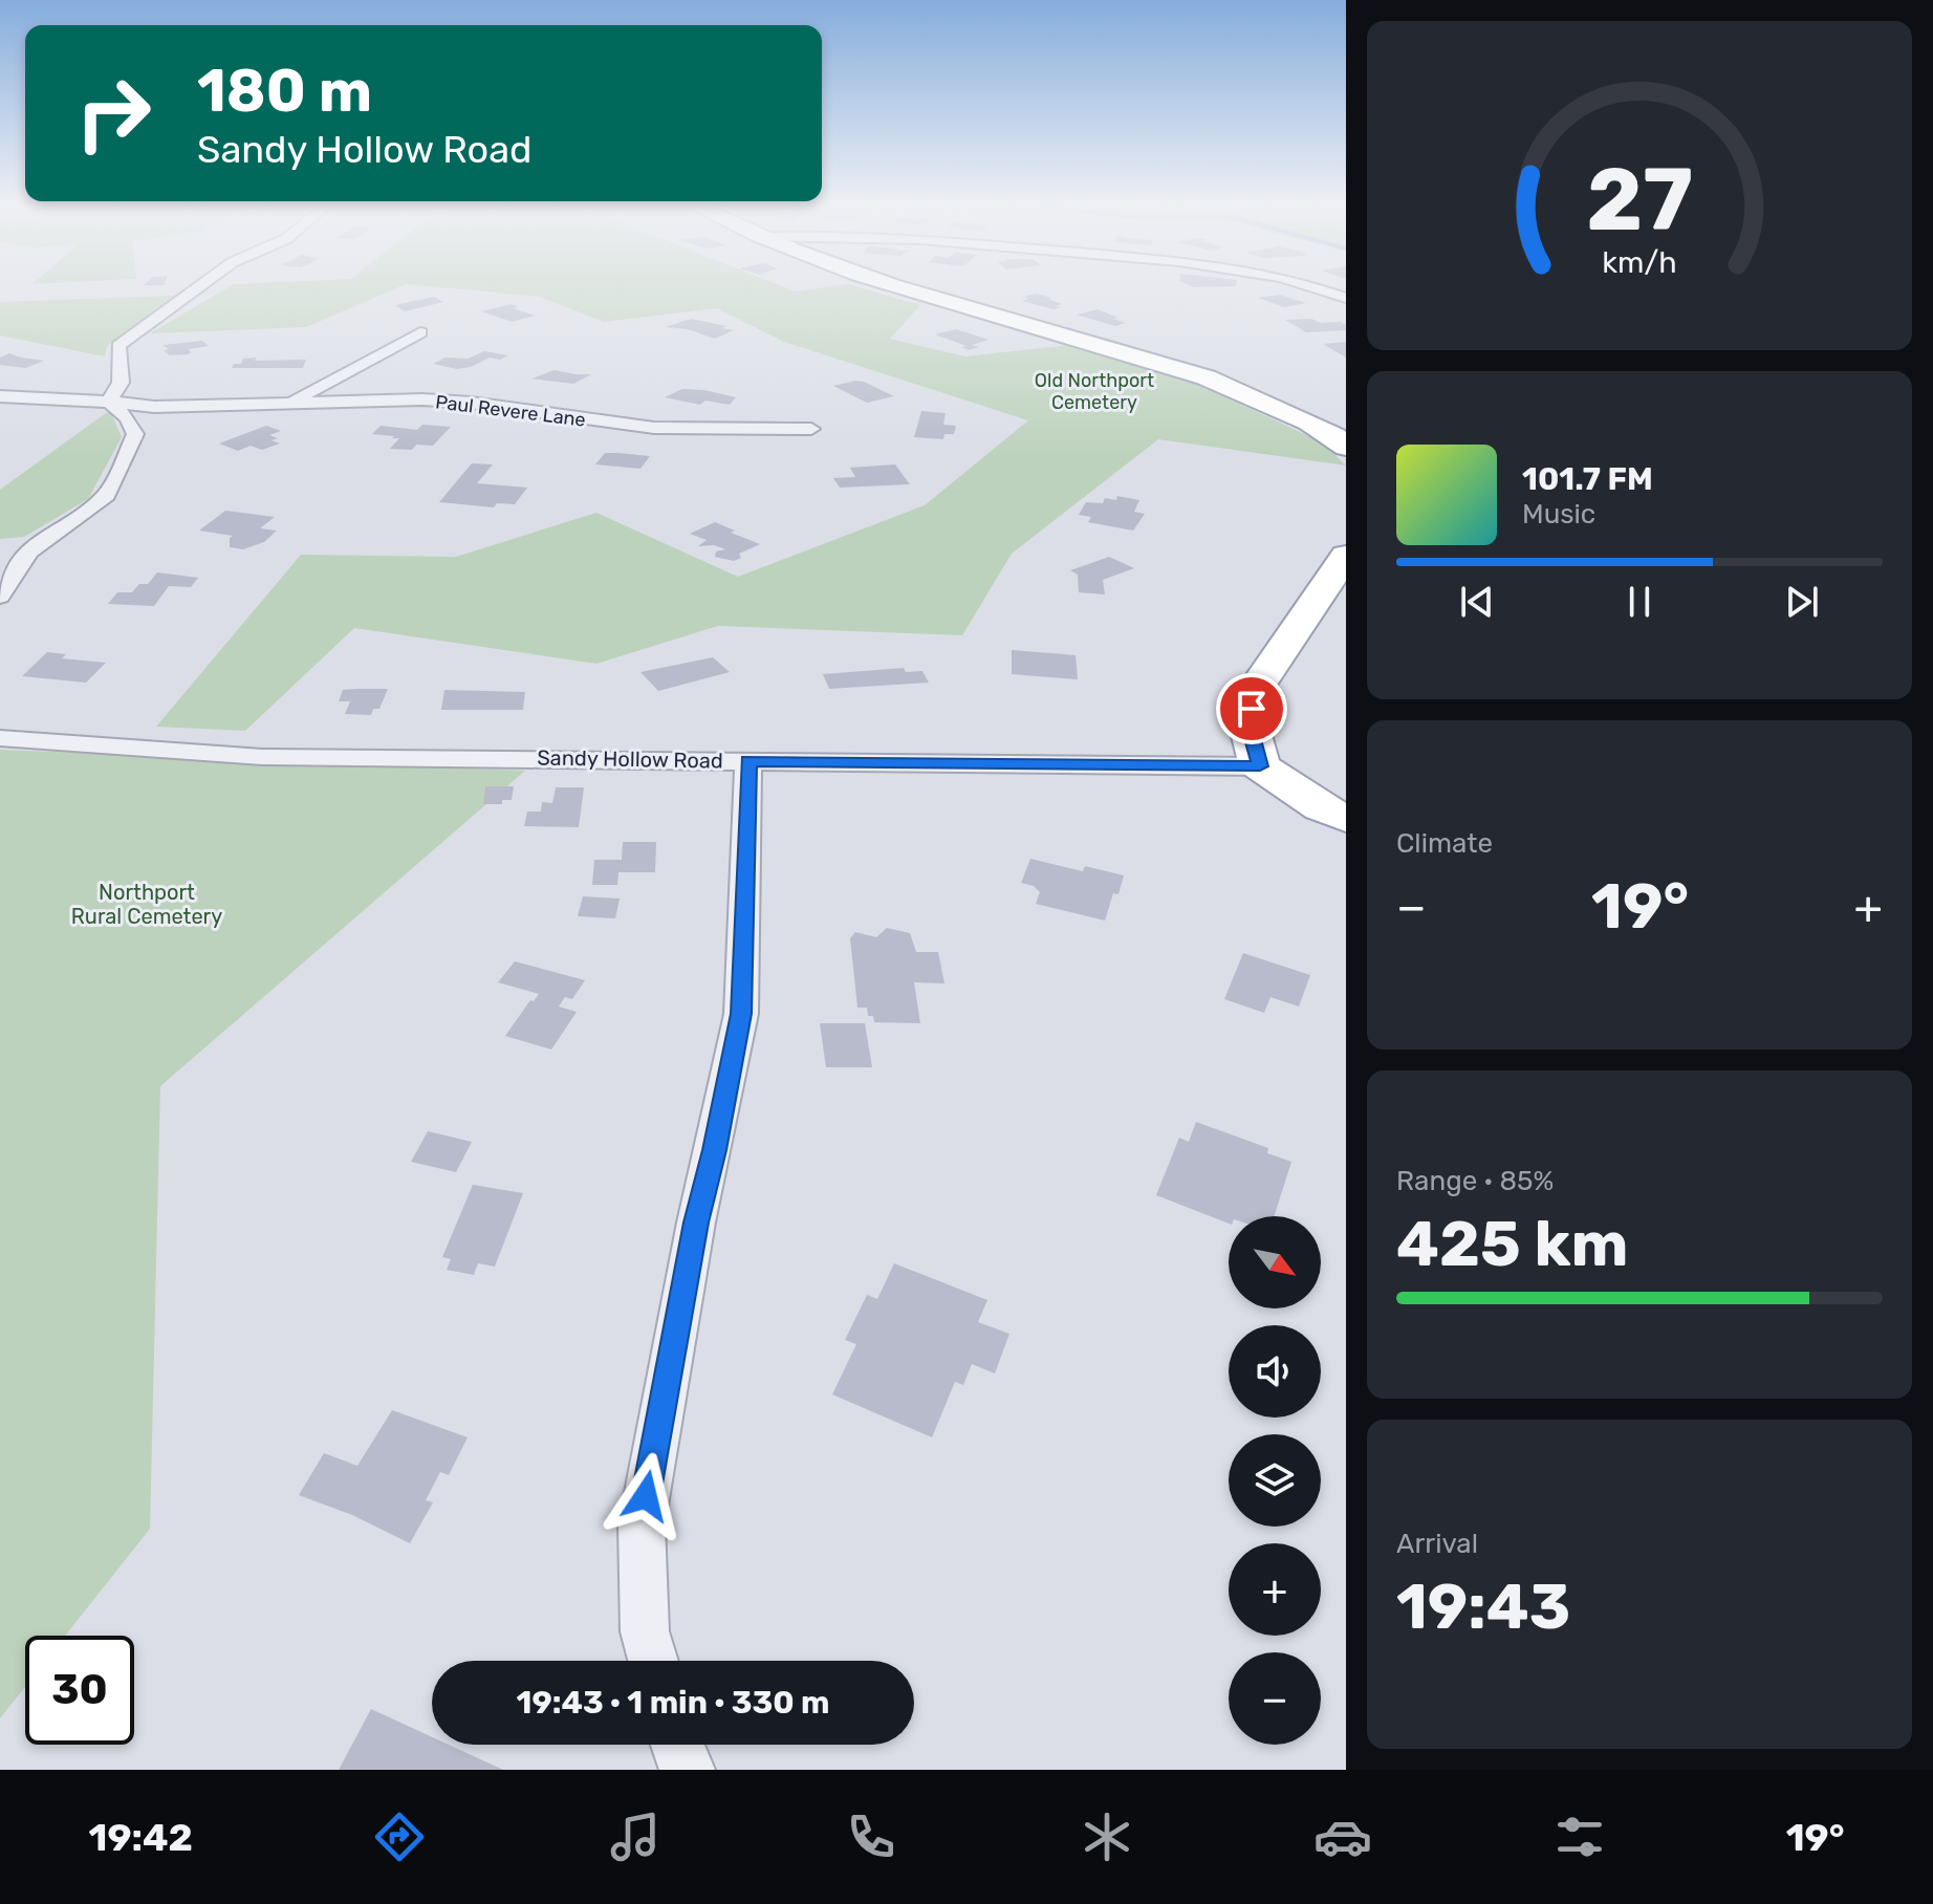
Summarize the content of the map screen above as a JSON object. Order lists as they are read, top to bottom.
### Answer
{
  "streets": {
    "street": ["Paul Revere Lane", "Sandy Hollow Road"]
  },
  "parks": ["Old Northport Cemetery", "Northport Rural Cemetery"],
  "north": "bottom right",
  "page": {
    "turn": ["180 m", "Sandy Hollow Road"],
    "song": ["101.7 FM", "Music"],
    "tile": [
      "Climate",
      ["Range · 85%", "425 km"],
      ["Arrival", "19:43"]
    ],
    "heat": ["−", "19°", "+"],
    "map_buttons": ["+", "−"],
    "limit": "30",
    "trip": "19:43 · 1 min · 330 m",
    "tabs": ["19:42", "19°"],
    "gauge": ["27", "km/h"]
  }
}
